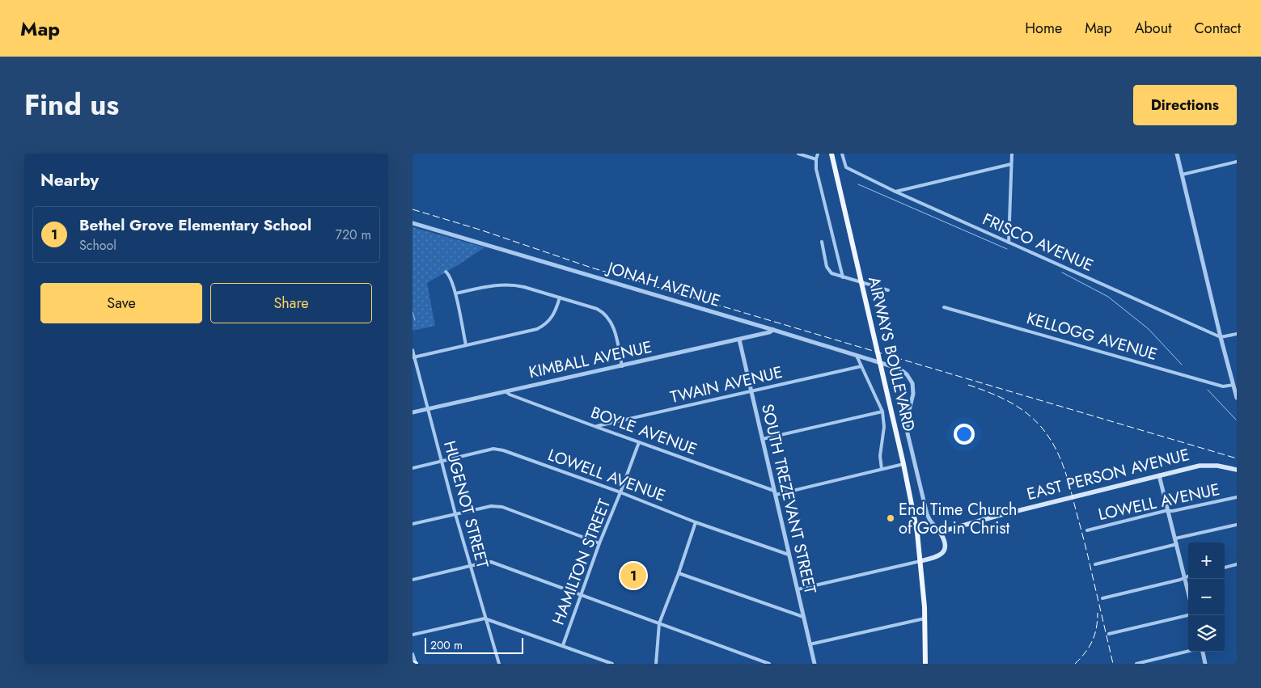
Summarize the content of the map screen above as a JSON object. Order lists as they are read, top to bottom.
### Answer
{
  "streets": {
    "main road": ["AIRWAYS BOULEVARD", "EAST PERSON AVENUE"],
    "street": [
      "FRISCO AVENUE",
      "JONAH AVENUE",
      "KELLOGG AVENUE",
      "KIMBALL AVENUE",
      "TWAIN AVENUE",
      "BOYLE AVENUE",
      "LOWELL AVENUE",
      "SOUTH TREZEVANT STREET",
      "HUGENOT STREET",
      "HAMILTON STREET"
    ]
  },
  "crossings": [
    ["JONAH AVENUE", "AIRWAYS BOULEVARD"],
    ["JONAH AVENUE", "KIMBALL AVENUE"],
    ["AIRWAYS BOULEVARD", "TWAIN AVENUE"],
    ["AIRWAYS BOULEVARD", "EAST PERSON AVENUE"],
    ["KIMBALL AVENUE", "BOYLE AVENUE"],
    ["KIMBALL AVENUE", "SOUTH TREZEVANT STREET"],
    ["KIMBALL AVENUE", "HUGENOT STREET"],
    ["TWAIN AVENUE", "BOYLE AVENUE"],
    ["TWAIN AVENUE", "SOUTH TREZEVANT STREET"],
    ["BOYLE AVENUE", "SOUTH TREZEVANT STREET"],
    ["BOYLE AVENUE", "HAMILTON STREET"],
    ["LOWELL AVENUE", "SOUTH TREZEVANT STREET"],
    ["LOWELL AVENUE", "HUGENOT STREET"],
    ["LOWELL AVENUE", "HAMILTON STREET"]
  ],
  "places": ["End Time Church of God in Christ"],
  "scale_bar": "200 m",
  "page": {
    "header": "Map",
    "nav": [
      "Home",
      "Map",
      "About",
      "Contact"
    ],
    "title": "Find us",
    "buttons": [
      "Directions",
      ["Save", "Share"]
    ],
    "heading": "Nearby",
    "list": [
      {
        "mark": "1",
        "name": "Bethel Grove Elementary School",
        "note": "School",
        "value": "720 m"
      }
    ],
    "map_buttons": ["+", "−"],
    "pins": "1",
    "scale": "200 m"
  }
}
